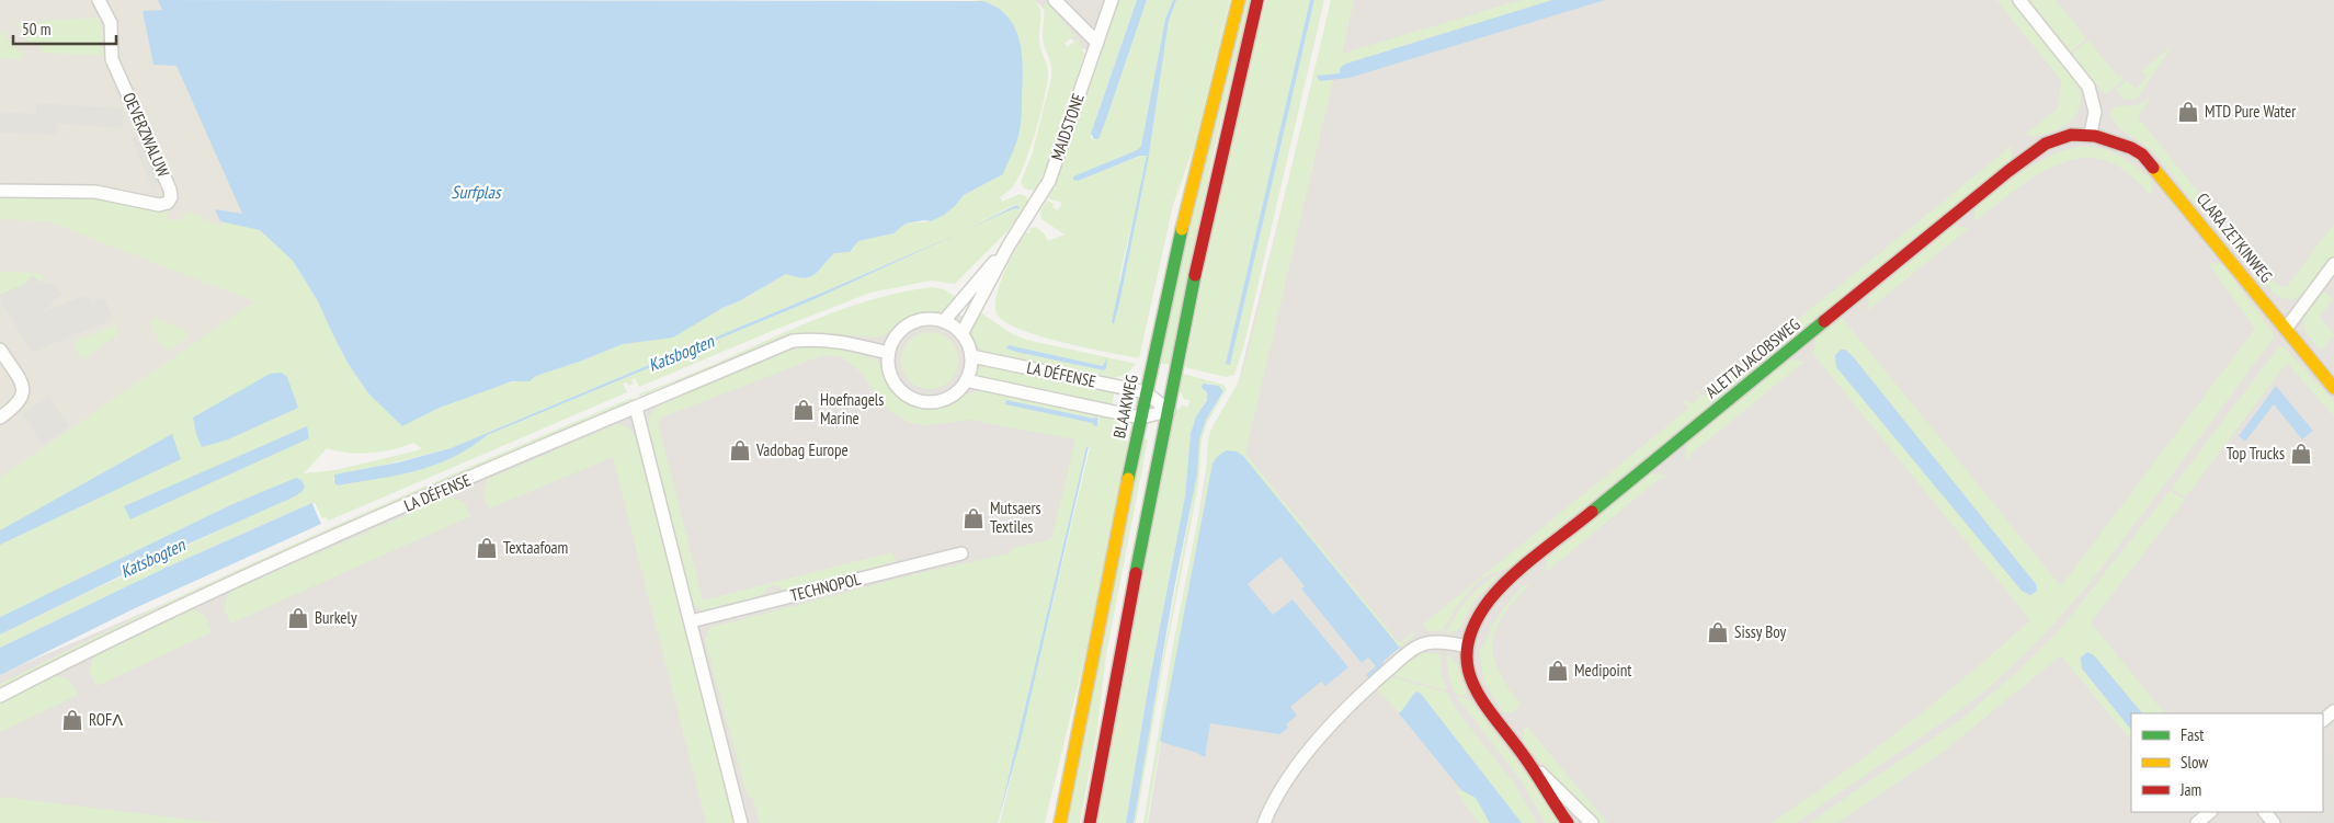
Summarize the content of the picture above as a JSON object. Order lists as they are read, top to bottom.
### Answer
{
  "streets": {
    "main road": ["CLARA ZETKINWEG", "ALETTA JACOBSWEG", "BLAAKWEG"],
    "street": [
      "MAIDSTONE",
      "OEVERZWALUW",
      "LA DÉFENSE",
      "TECHNOPOL"
    ]
  },
  "crossings": [
    ["MAIDSTONE", "LA DÉFENSE"],
    ["CLARA ZETKINWEG", "ALETTA JACOBSWEG"],
    ["LA DÉFENSE", "BLAAKWEG"]
  ],
  "water": ["Surfplas", "Katsbogten"],
  "places": {
    "shop": [
      "MTD Pure Water",
      "Hoefnagels Marine",
      "Vadobag Europe",
      "Top Trucks",
      "Mutsaers Textiles",
      "Textaafoam",
      "Burkely",
      "Sissy Boy",
      "Medipoint",
      "ROFΛ"
    ]
  },
  "legend": ["Fast", "Slow", "Jam"],
  "scale_bar": "50 m"
}
